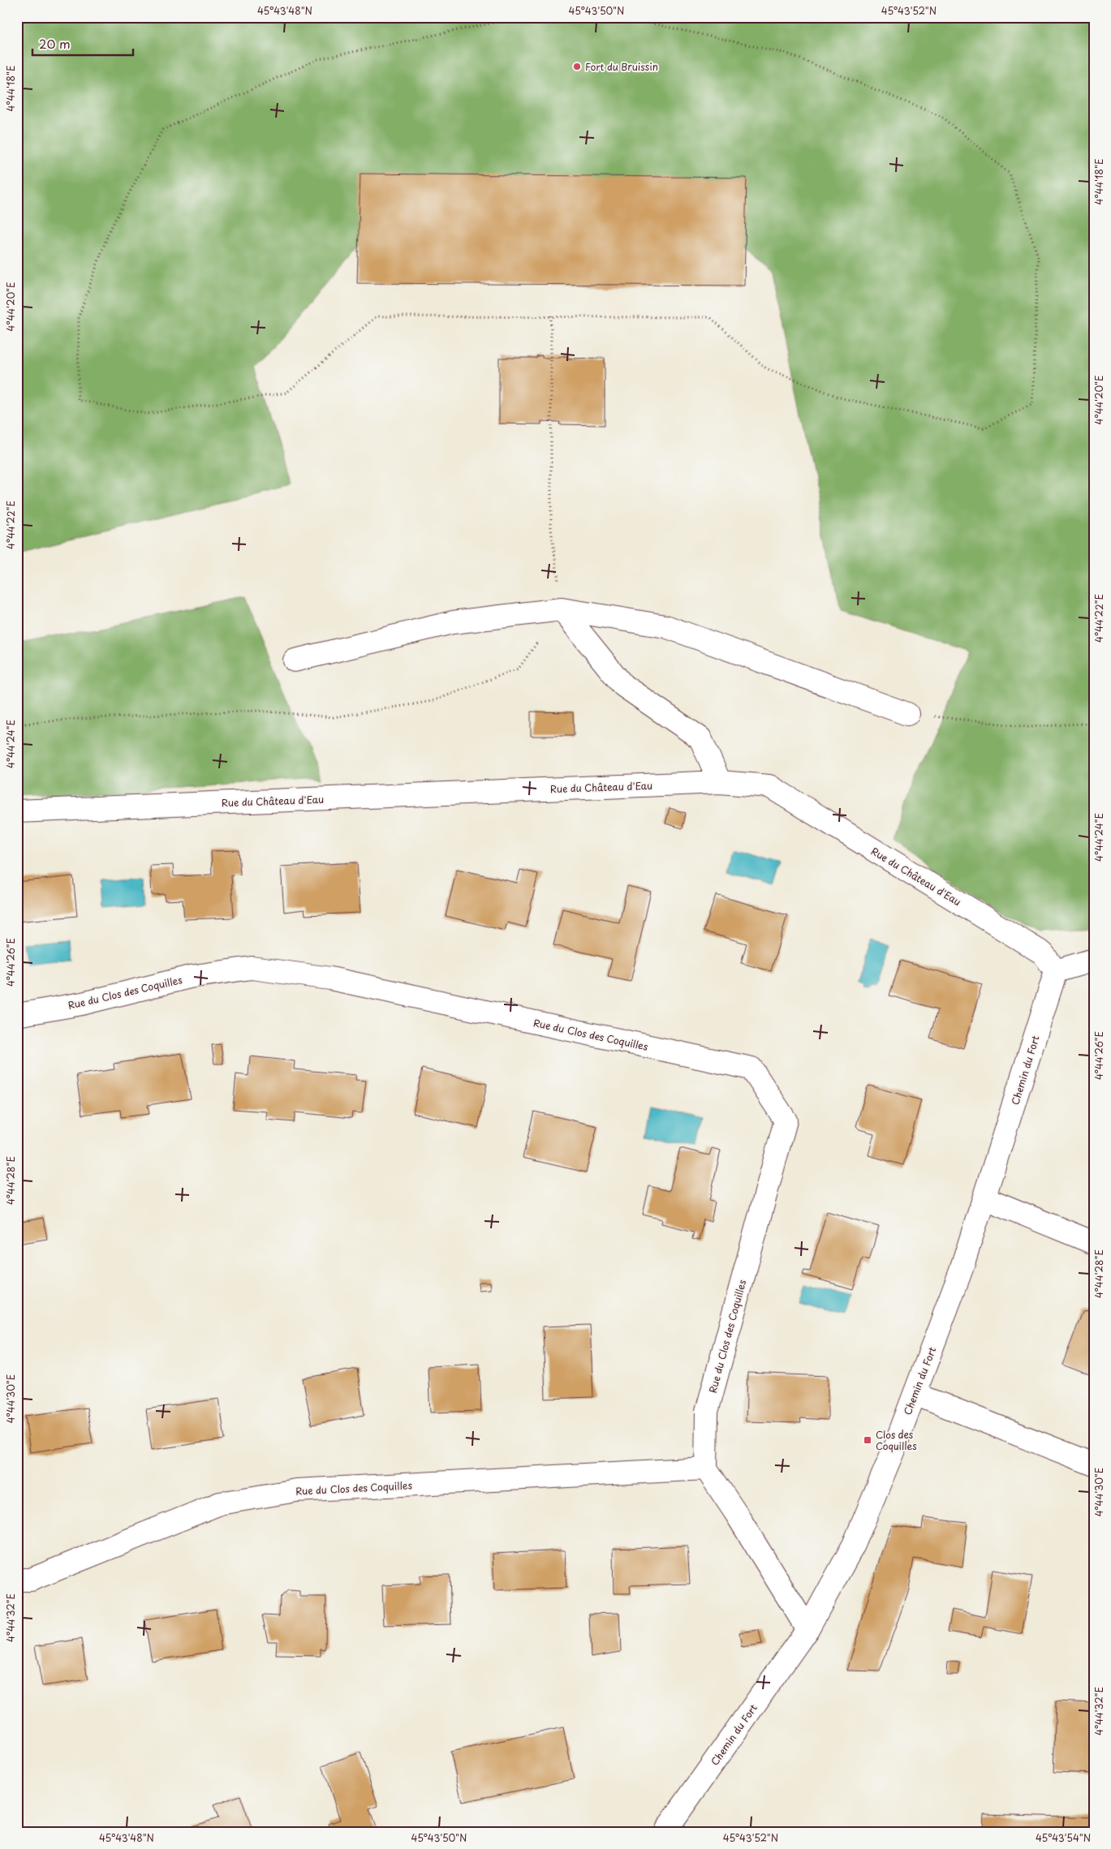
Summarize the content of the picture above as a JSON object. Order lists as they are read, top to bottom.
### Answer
{
  "streets": {
    "street": ["Rue du Château d'Eau", "Rue du Clos des Coquilles", "Chemin du Fort"]
  },
  "crossings": [
    ["Rue du Château d'Eau", "Chemin du Fort"]
  ],
  "places": {
    "other": ["Fort du Bruissin"],
    "transit": ["Clos des Coquilles"]
  },
  "scale_bar": "20 m",
  "coordinates": [
    "45°43'48\"N",
    "45°43'50\"N",
    "45°43'52\"N",
    "4°44'18\"E",
    "4°44'20\"E",
    "4°44'22\"E",
    "4°44'24\"E",
    "4°44'26\"E",
    "4°44'28\"E",
    "4°44'30\"E",
    "4°44'32\"E",
    "45°43'54\"N"
  ]
}
